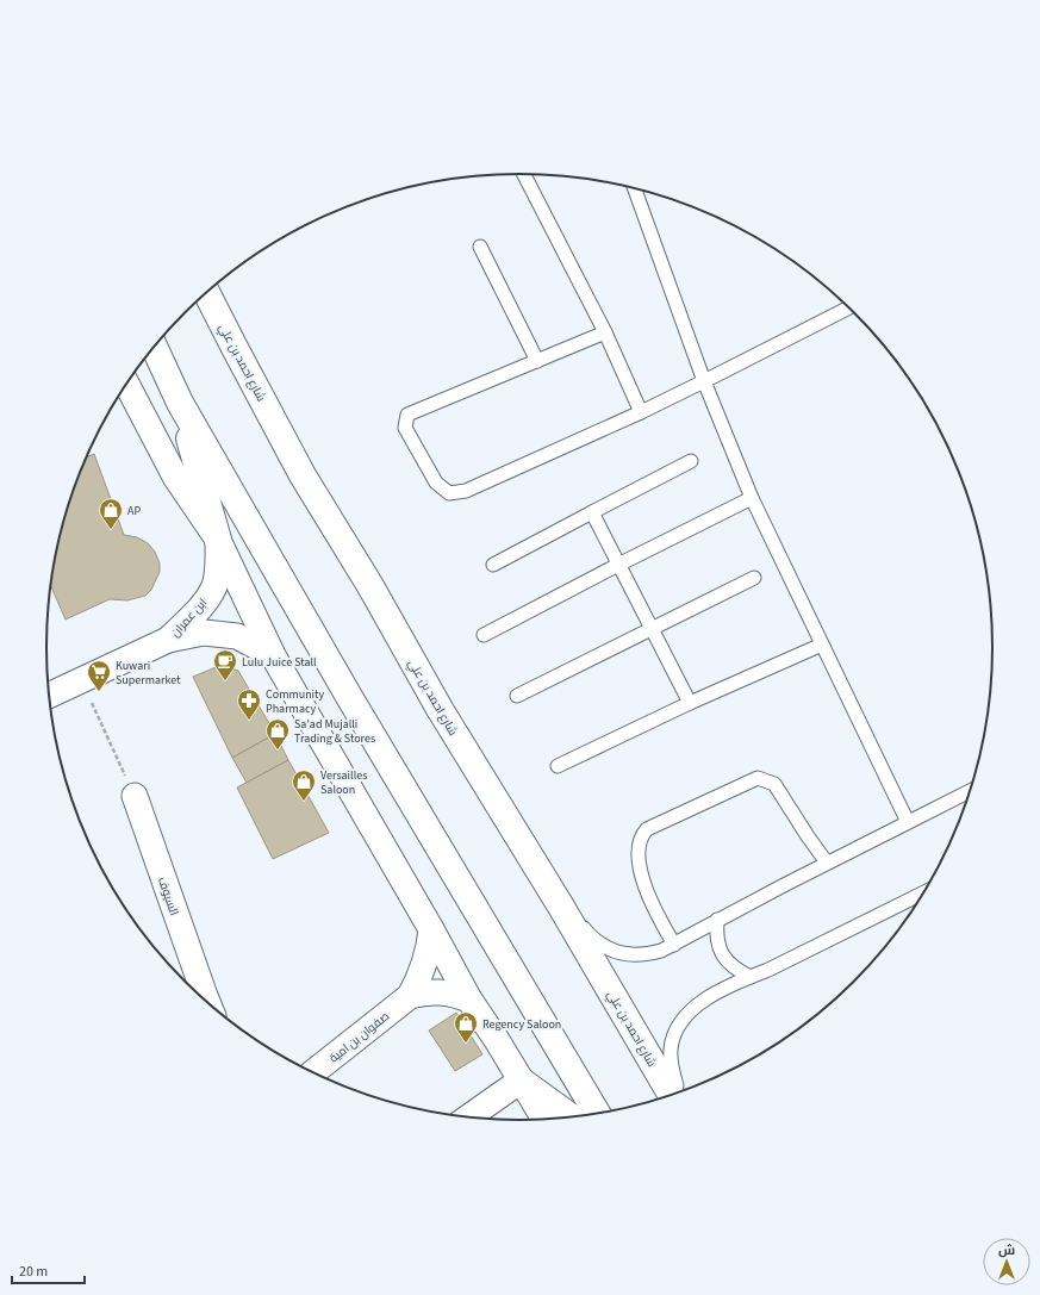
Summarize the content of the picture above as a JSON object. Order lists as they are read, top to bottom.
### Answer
{
  "streets": {
    "main road": ["شارع احمد بن علي"],
    "street": ["ابن عمران", "السيوف", "صفوان بن امية"]
  },
  "places": {
    "shop": [
      "AP",
      "Sa'ad Mujalli Trading & Stores",
      "Versailles Saloon",
      "Regency Saloon"
    ],
    "cafe": ["Lulu Juice Stall"],
    "supermarket": ["Kuwari Supermarket"],
    "pharmacy": ["Community Pharmacy"]
  },
  "scale_bar": "20 m",
  "north": "top"
}
